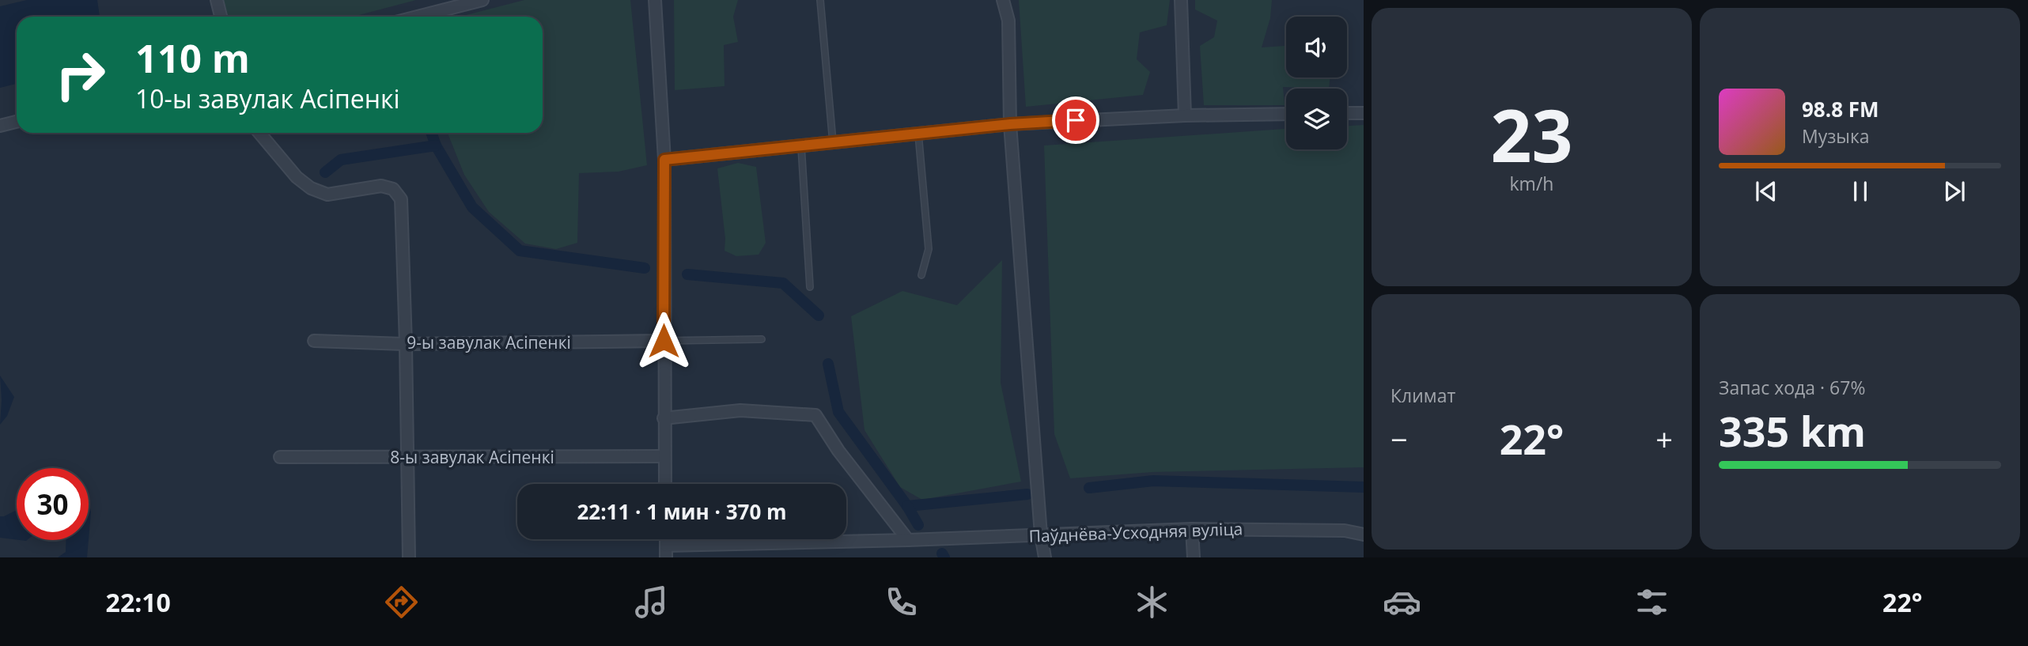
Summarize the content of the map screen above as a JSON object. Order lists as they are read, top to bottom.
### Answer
{
  "streets": {
    "street": ["9-ы завулак Асіпенкі", "8-ы завулак Асіпенкі", "Паўднёва-Усходняя вуліца"]
  },
  "page": {
    "tile": [
      ["23", "km/h"],
      "Климат",
      ["Запас хода · 67%", "335 km"]
    ],
    "turn": ["110 m", "10-ы завулак Асіпенкі"],
    "song": ["98.8 FM", "Музыка"],
    "heat": ["−", "22°", "+"],
    "limit": "30",
    "trip": "22:11 · 1 мин · 370 m",
    "tabs": ["22:10", "22°"]
  }
}
